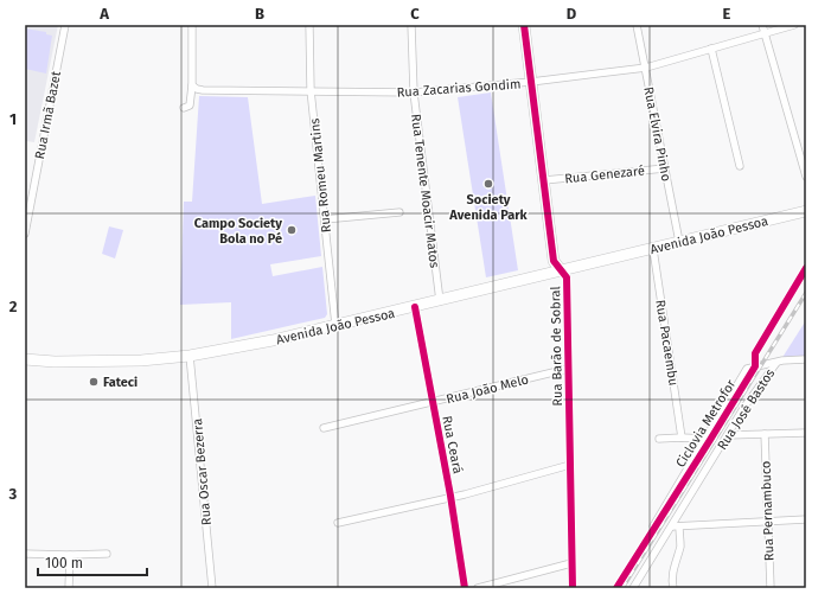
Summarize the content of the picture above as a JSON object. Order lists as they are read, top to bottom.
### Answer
{
  "streets": {
    "main road": ["Avenida João Pessoa", "Rua Barão de Sobral"],
    "street": [
      "Rua Zacarias Gondim",
      "Rua Irmã Bazet",
      "Rua Elvira Pinho",
      "Rua Genezaré",
      "Rua Romeu Martins",
      "Rua Tenente Moacir Matos",
      "Rua Pacaembu",
      "Rua João Melo",
      "Rua José Bastos",
      "Rua Ceará",
      "Rua Oscar Bezerra",
      "Rua Pernambuco"
    ],
    "cycle path": ["Ciclovia Metrofor"]
  },
  "crossings": [
    ["Rua Zacarias Gondim", "Rua Elvira Pinho"],
    ["Rua Zacarias Gondim", "Rua Romeu Martins"],
    ["Rua Zacarias Gondim", "Rua Tenente Moacir Matos"],
    ["Rua Zacarias Gondim", "Rua Barão de Sobral"],
    ["Rua Elvira Pinho", "Rua Genezaré"],
    ["Rua Elvira Pinho", "Avenida João Pessoa"],
    ["Rua Genezaré", "Rua Barão de Sobral"],
    ["Rua Romeu Martins", "Avenida João Pessoa"],
    ["Rua Tenente Moacir Matos", "Avenida João Pessoa"],
    ["Avenida João Pessoa", "Rua Pacaembu"],
    ["Avenida João Pessoa", "Rua Barão de Sobral"],
    ["Avenida João Pessoa", "Rua Ceará"],
    ["Avenida João Pessoa", "Rua Oscar Bezerra"],
    ["Rua Barão de Sobral", "Rua João Melo"],
    ["Rua João Melo", "Rua Ceará"]
  ],
  "places": ["Society Avenida Park", "Campo Society Bola no Pé", "Fateci"],
  "scale_bar": "100 m",
  "grid": {
    "columns": [
      "A",
      "B",
      "C",
      "D",
      "E"
    ],
    "rows": ["1", "2", "3"]
  }
}
